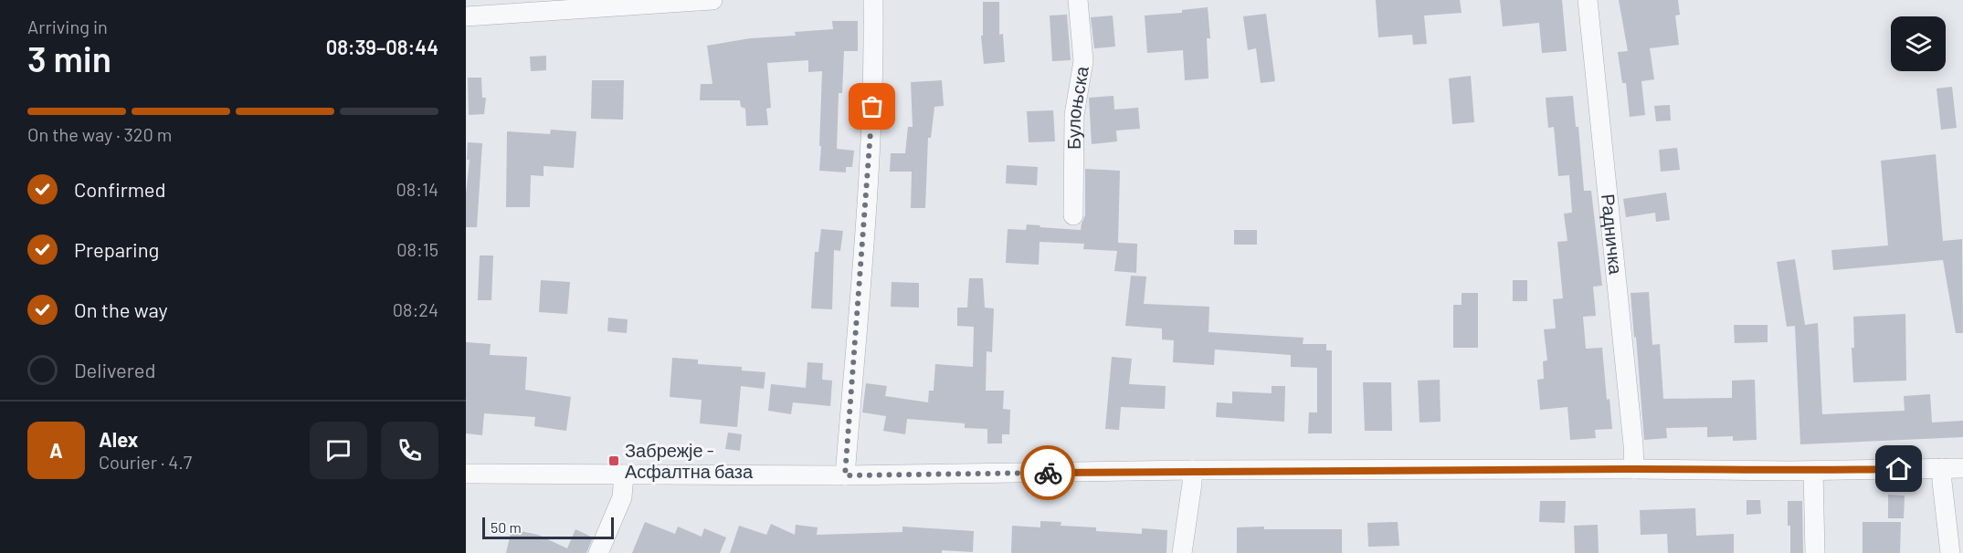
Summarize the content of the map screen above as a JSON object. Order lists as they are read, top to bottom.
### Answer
{
  "streets": {
    "street": ["Булоњска", "Радничка"]
  },
  "places": {
    "transit": ["Забрежје - Асфалтна база"]
  },
  "scale_bar": "50 m",
  "page": {
    "heading": ["3 min", "Arriving in", "08:39–08:44"],
    "panel": ["Alex", "Courier · 4.7"],
    "bar": "On the way · 320 m",
    "list": [
      ["Confirmed", "08:14"],
      ["Preparing", "08:15"],
      ["On the way", "08:24"],
      "Delivered"
    ],
    "round": "A",
    "scale": "50 m"
  }
}
